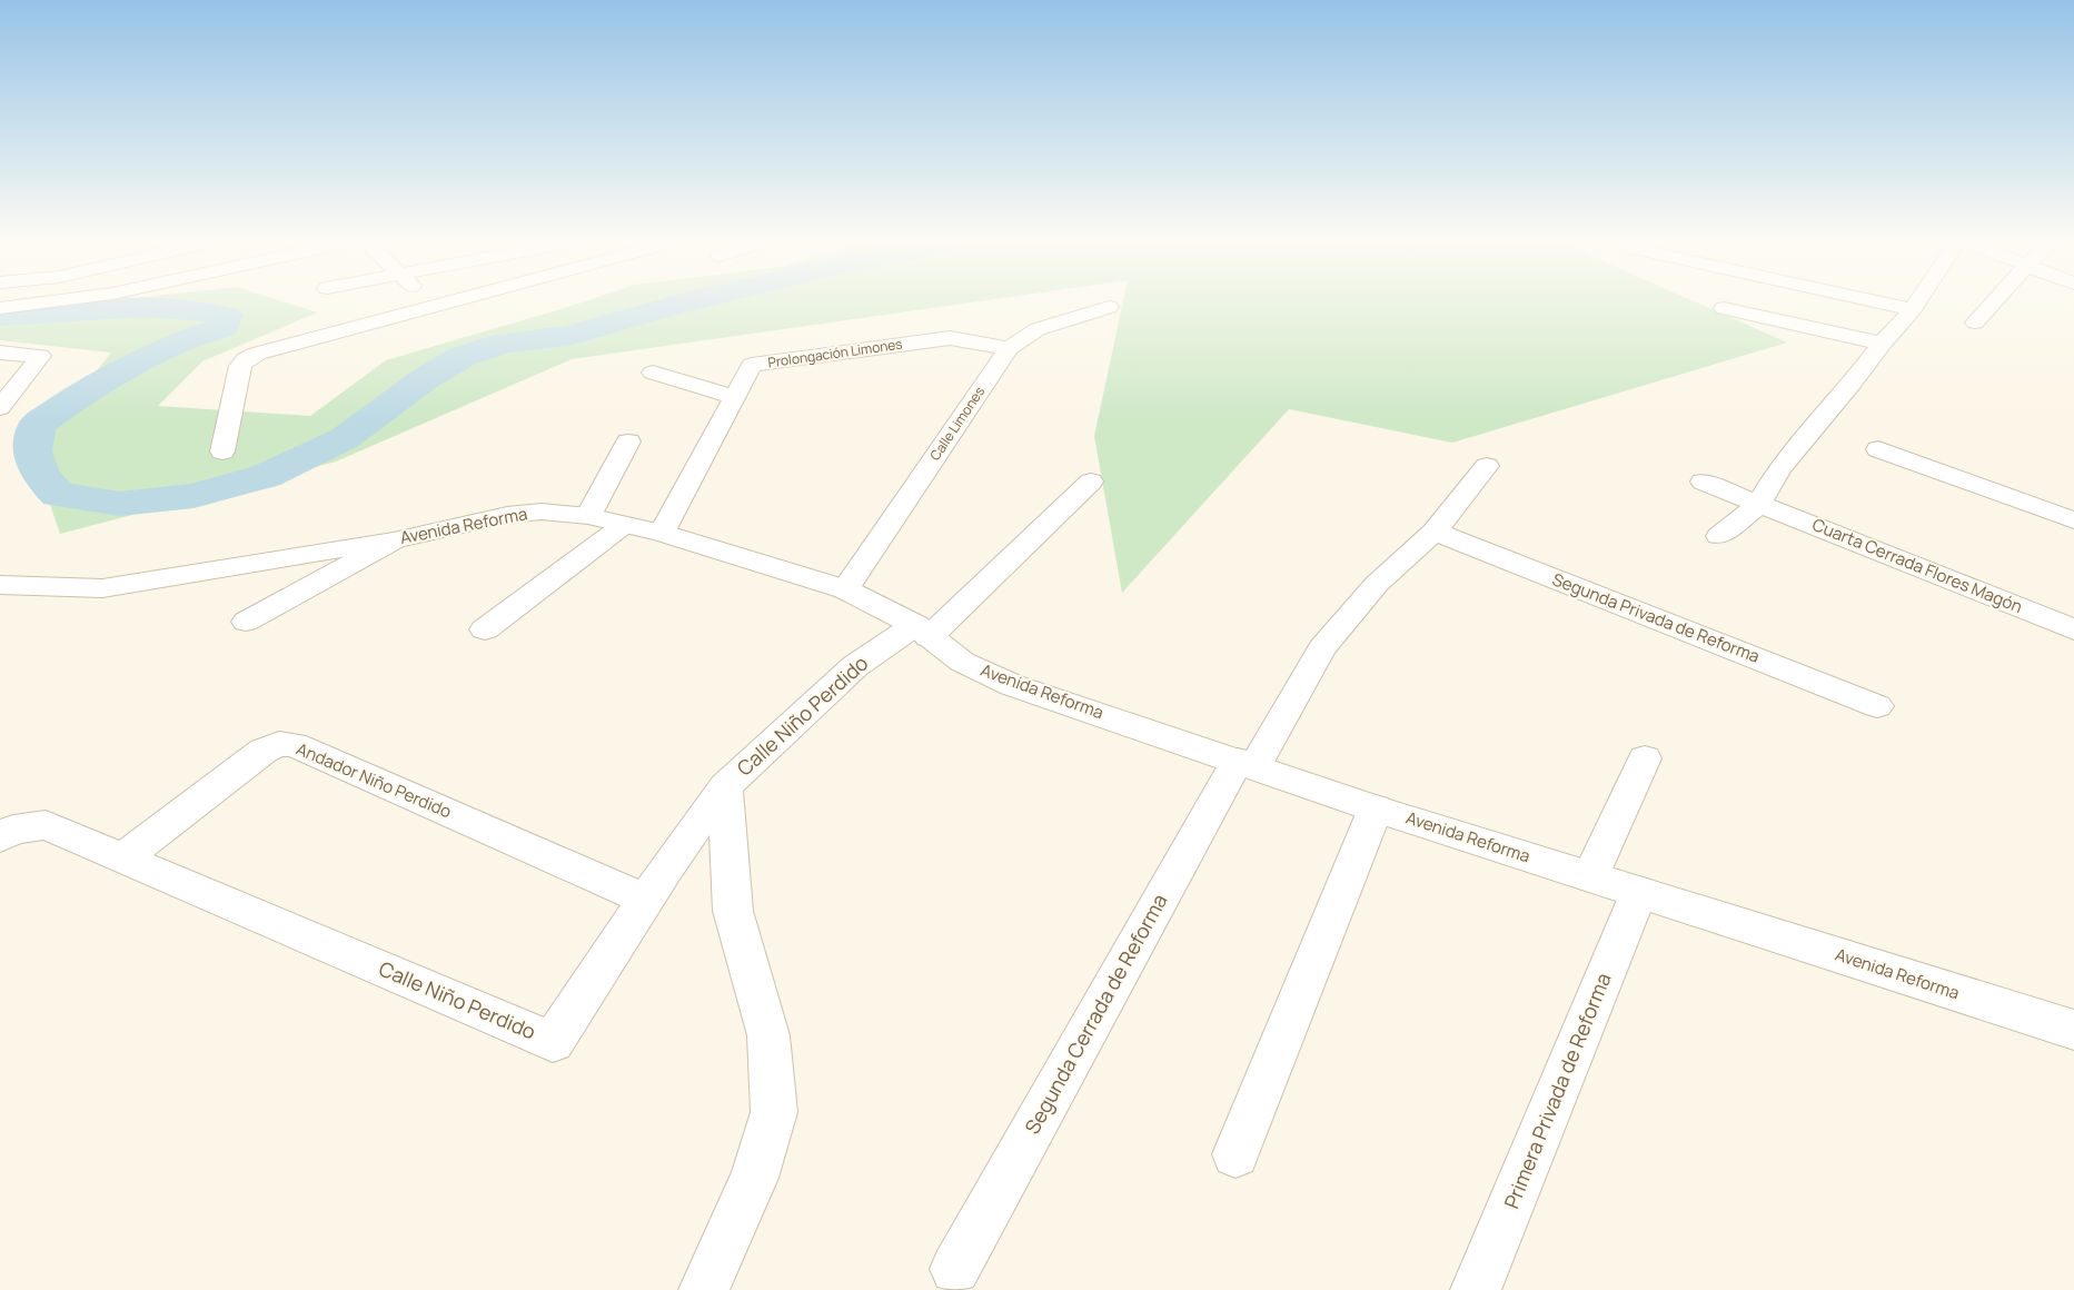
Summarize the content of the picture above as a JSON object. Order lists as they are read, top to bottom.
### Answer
{
  "streets": {
    "street": [
      "Prolongación Limones",
      "Calle Limones",
      "Avenida Reforma",
      "Cuarta Cerrada Flores Magón",
      "Segunda Privada de Reforma",
      "Calle Niño Perdido",
      "Andador Niño Perdido",
      "Segunda Cerrada de Reforma",
      "Primera Privada de Reforma"
    ]
  },
  "crossings": [
    ["Prolongación Limones", "Calle Limones"],
    ["Prolongación Limones", "Avenida Reforma"],
    ["Calle Limones", "Avenida Reforma"],
    ["Avenida Reforma", "Calle Niño Perdido"],
    ["Avenida Reforma", "Segunda Cerrada de Reforma"],
    ["Avenida Reforma", "Primera Privada de Reforma"],
    ["Segunda Privada de Reforma", "Segunda Cerrada de Reforma"],
    ["Calle Niño Perdido", "Andador Niño Perdido"]
  ]
}
